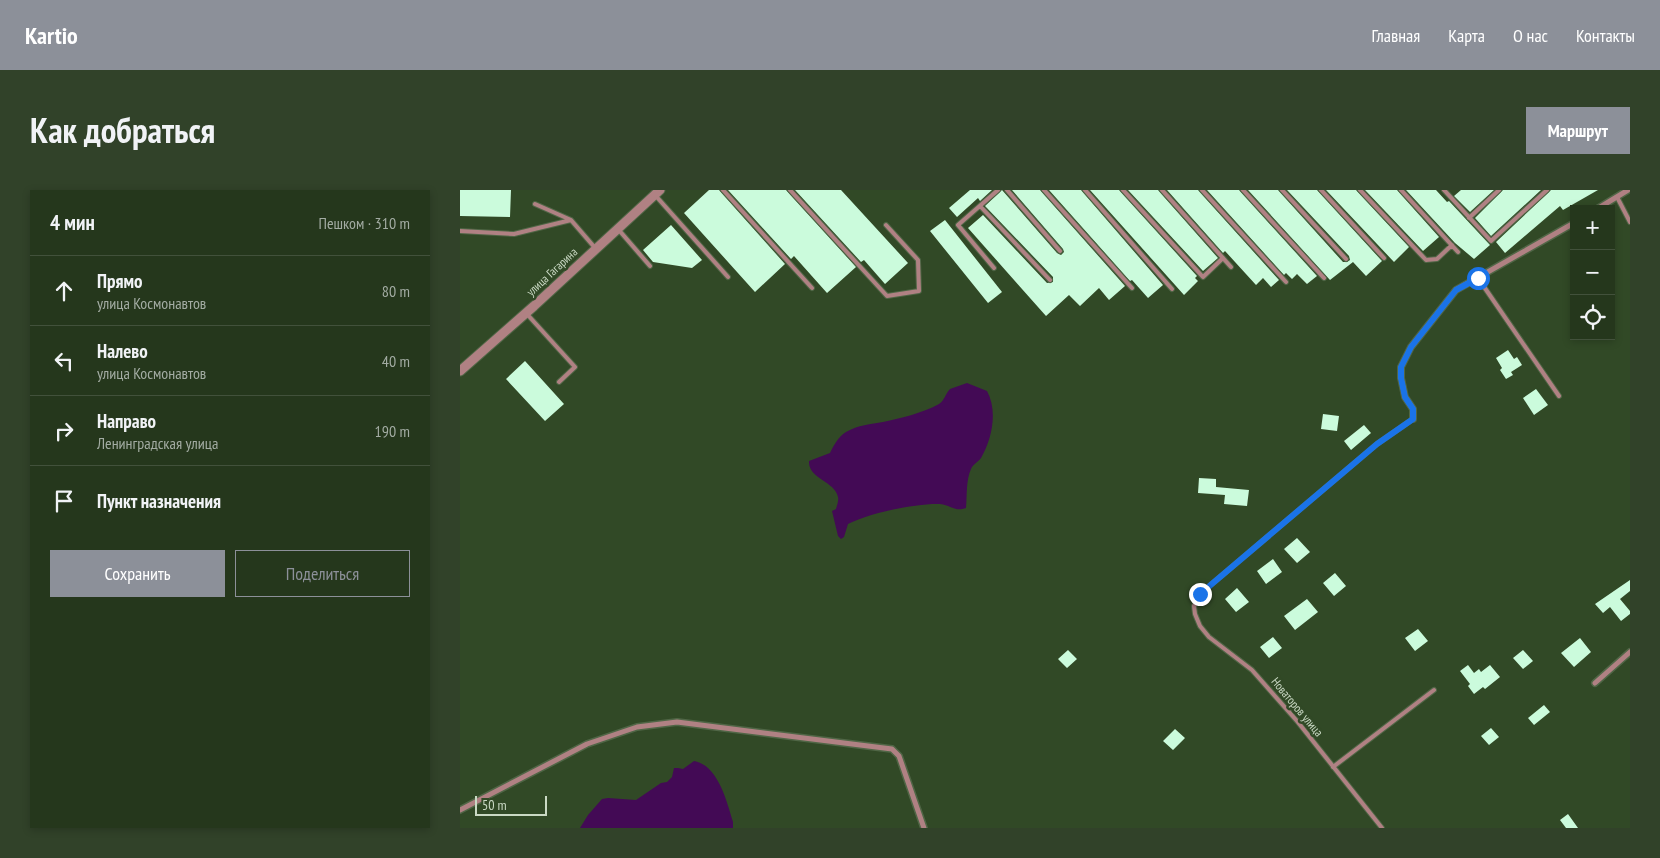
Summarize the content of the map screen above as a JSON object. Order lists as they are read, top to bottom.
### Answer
{
  "streets": {
    "street": ["улица Гагарина"],
    "lane": ["Новаторов улица"]
  },
  "scale_bar": "50 m",
  "page": {
    "header": "Kartio",
    "nav": [
      "Главная",
      "Карта",
      "О нас",
      "Контакты"
    ],
    "title": "Как добраться",
    "buttons": [
      "Маршрут",
      ["Сохранить", "Поделиться"]
    ],
    "heading": ["4 мин", "Пешком · 310 m"],
    "map_buttons": ["+", "−"],
    "list": [
      ["Прямо", "улица Космонавтов", "80 m"],
      ["Налево", "улица Космонавтов", "40 m"],
      ["Направо", "Ленинградская улица", "190 m"],
      "Пункт назначения"
    ],
    "scale": "50 m"
  }
}
